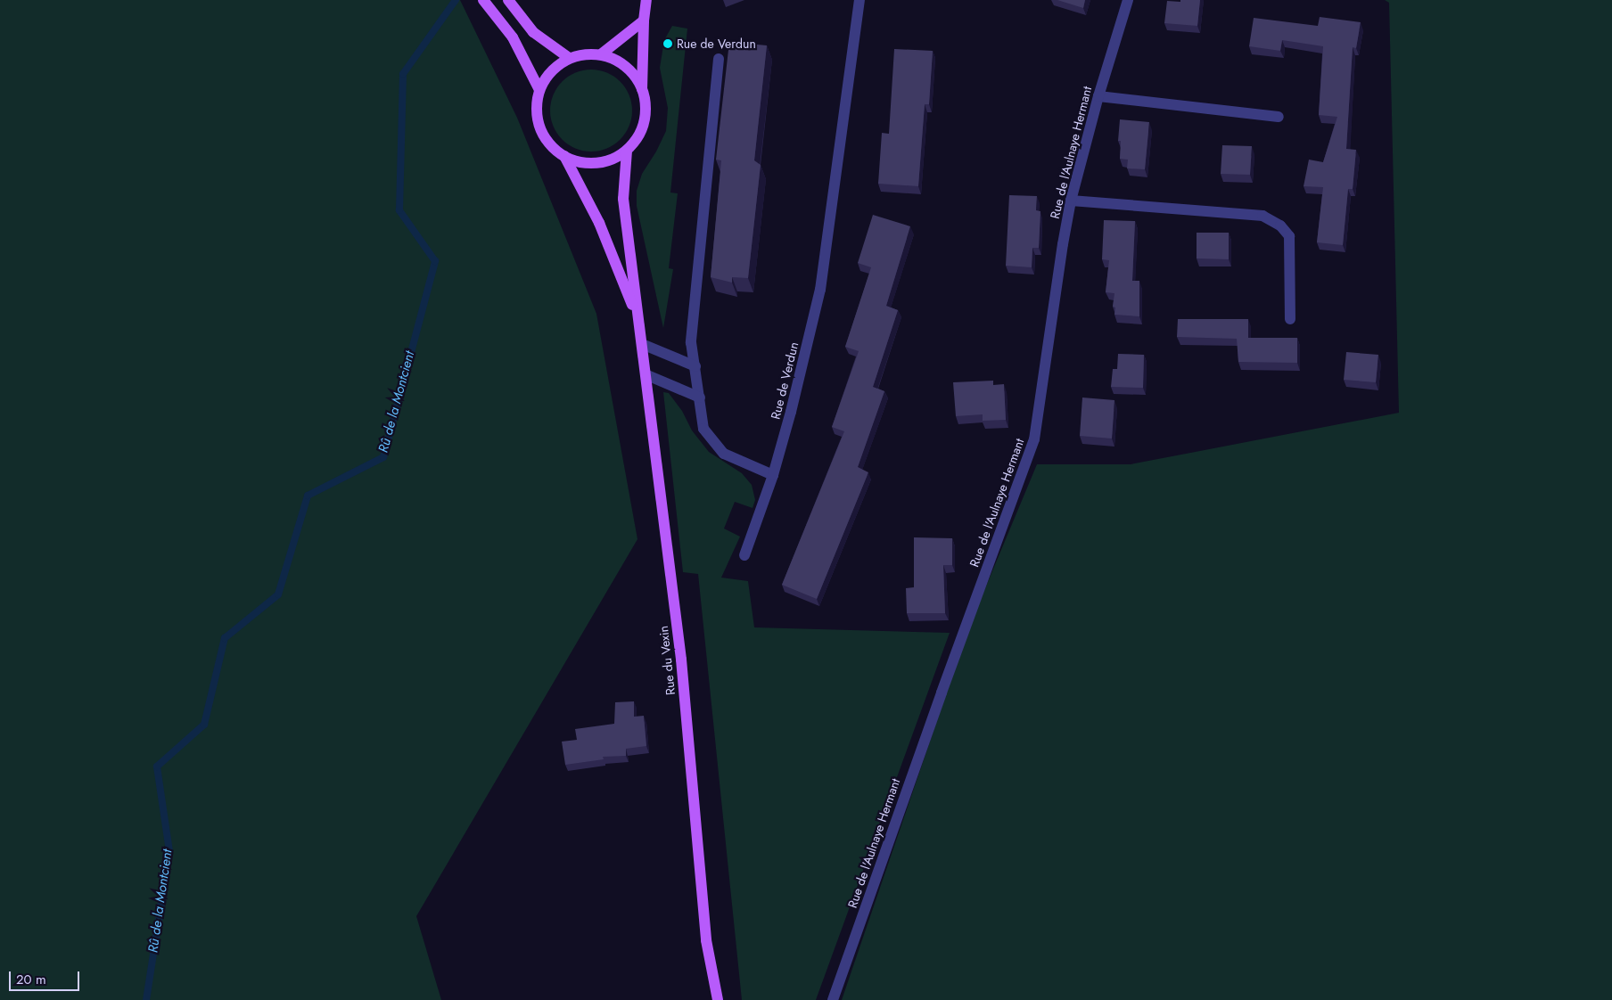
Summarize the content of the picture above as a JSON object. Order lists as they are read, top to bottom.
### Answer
{
  "streets": {
    "main road": ["Rue du Vexin"],
    "street": ["Rue de l'Aulnaye Hermant", "Rue de Verdun"]
  },
  "water": ["Rû de la Montcient"],
  "places": ["Rue de Verdun"],
  "scale_bar": "20 m"
}
